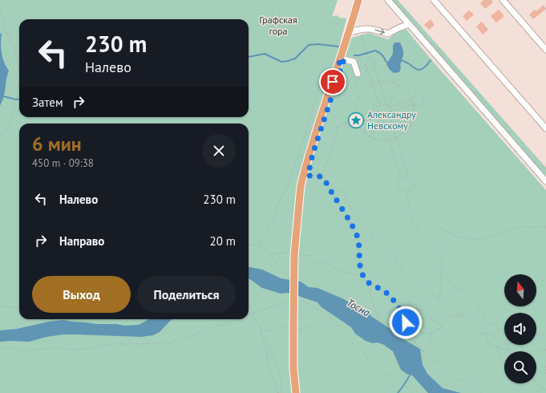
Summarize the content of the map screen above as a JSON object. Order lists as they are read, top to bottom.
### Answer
{
  "water": ["Тосна"],
  "parks": ["Графская гора"],
  "places": {
    "place": ["Александру Невскому"]
  },
  "north": "top",
  "page": {
    "turn": ["230 m", "Налево"],
    "then": "Затем",
    "heading": ["6 мин", "450 m · 09:38"],
    "list": [
      {
        "name": "Налево",
        "value": "230 m"
      },
      {
        "name": "Направо",
        "value": "20 m"
      }
    ],
    "buttons": ["Выход", "Поделиться"]
  }
}
